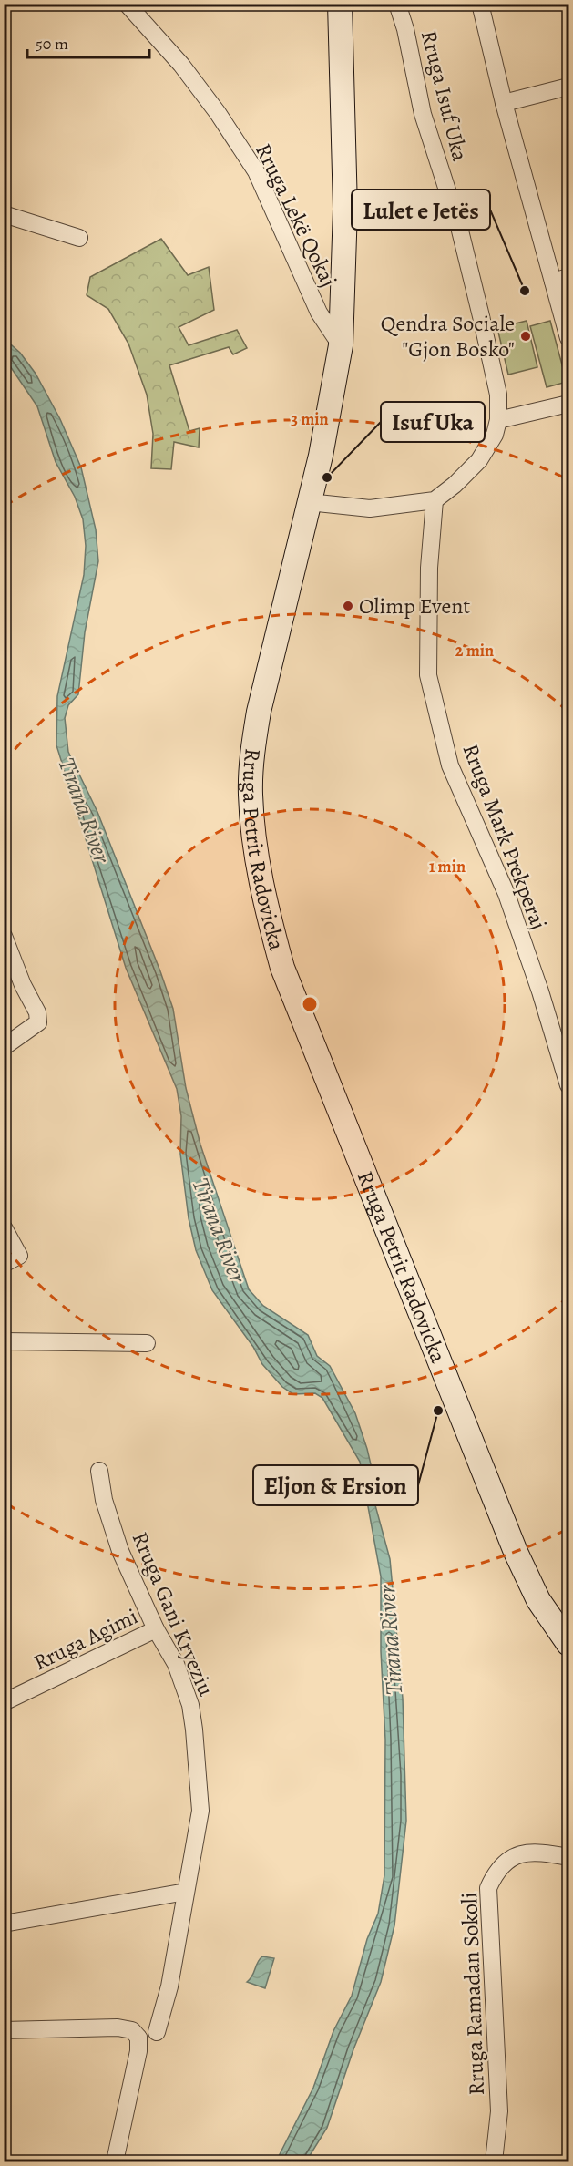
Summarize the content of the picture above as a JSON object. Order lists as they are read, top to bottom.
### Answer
{
  "streets": {
    "main road": ["Rruga Petrit Radovicka"],
    "street": [
      "Rruga Isuf Uka",
      "Rruga Lekë Qokaj",
      "Rruga Mark Prekperaj",
      "Rruga Gani Kryeziu",
      "Rruga Agimi",
      "Rruga Ramadan Sokoli"
    ]
  },
  "crossings": [
    ["Rruga Isuf Uka", "Rruga Mark Prekperaj"],
    ["Rruga Lekë Qokaj", "Rruga Petrit Radovicka"],
    ["Rruga Gani Kryeziu", "Rruga Agimi"]
  ],
  "water": ["Tirana River"],
  "places": [
    "Lulet e Jetës",
    "Qendra Sociale \"Gjon Bosko\"",
    "Isuf Uka",
    "Olimp Event",
    "Eljon & Ersion"
  ],
  "scale_bar": "50 m",
  "rings": ["3 min", "2 min", "1 min"]
}
